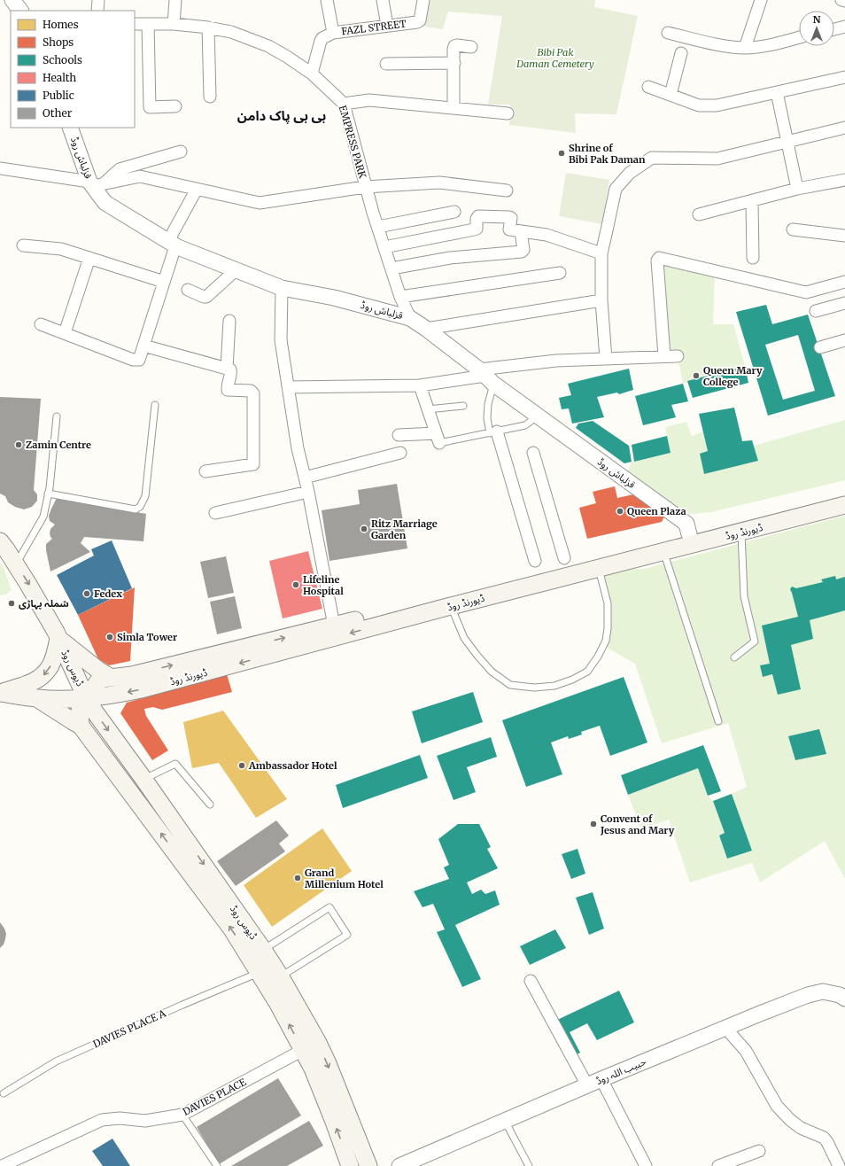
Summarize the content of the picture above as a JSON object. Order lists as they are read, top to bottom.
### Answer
{
  "streets": {
    "main road": ["ڈیورنڈ روڈ", "ڈیوس روڈ"],
    "street": [
      "FAZL STREET",
      "EMPRESS PARK",
      "قزلباش روڈ",
      "حبیب اللہ روڈ",
      "DAVIES PLACE"
    ],
    "lane": ["DAVIES PLACE A"]
  },
  "crossings": [
    ["FAZL STREET", "EMPRESS PARK"],
    ["EMPRESS PARK", "قزلباش روڈ"],
    ["قزلباش روڈ", "ڈیورنڈ روڈ"],
    ["ڈیورنڈ روڈ", "ڈیوس روڈ"],
    ["ڈیوس روڈ", "DAVIES PLACE A"],
    ["ڈیوس روڈ", "DAVIES PLACE"]
  ],
  "districts": ["بی بی پاک دامن"],
  "parks": ["Bibi Pak Daman Cemetery"],
  "places": [
    "Shrine of Bibi Pak Daman",
    "Queen Mary College",
    "Zamin Centre",
    "Queen Plaza",
    "Ritz Marriage Garden",
    "Lifeline Hospital",
    "Fedex",
    "شملہ پہاڑی",
    "Simla Tower",
    "Ambassador Hotel",
    "Convent of Jesus and Mary",
    "Grand Millenium Hotel"
  ],
  "legend": [
    "Homes",
    "Shops",
    "Schools",
    "Health",
    "Public",
    "Other"
  ],
  "north": "top"
}
